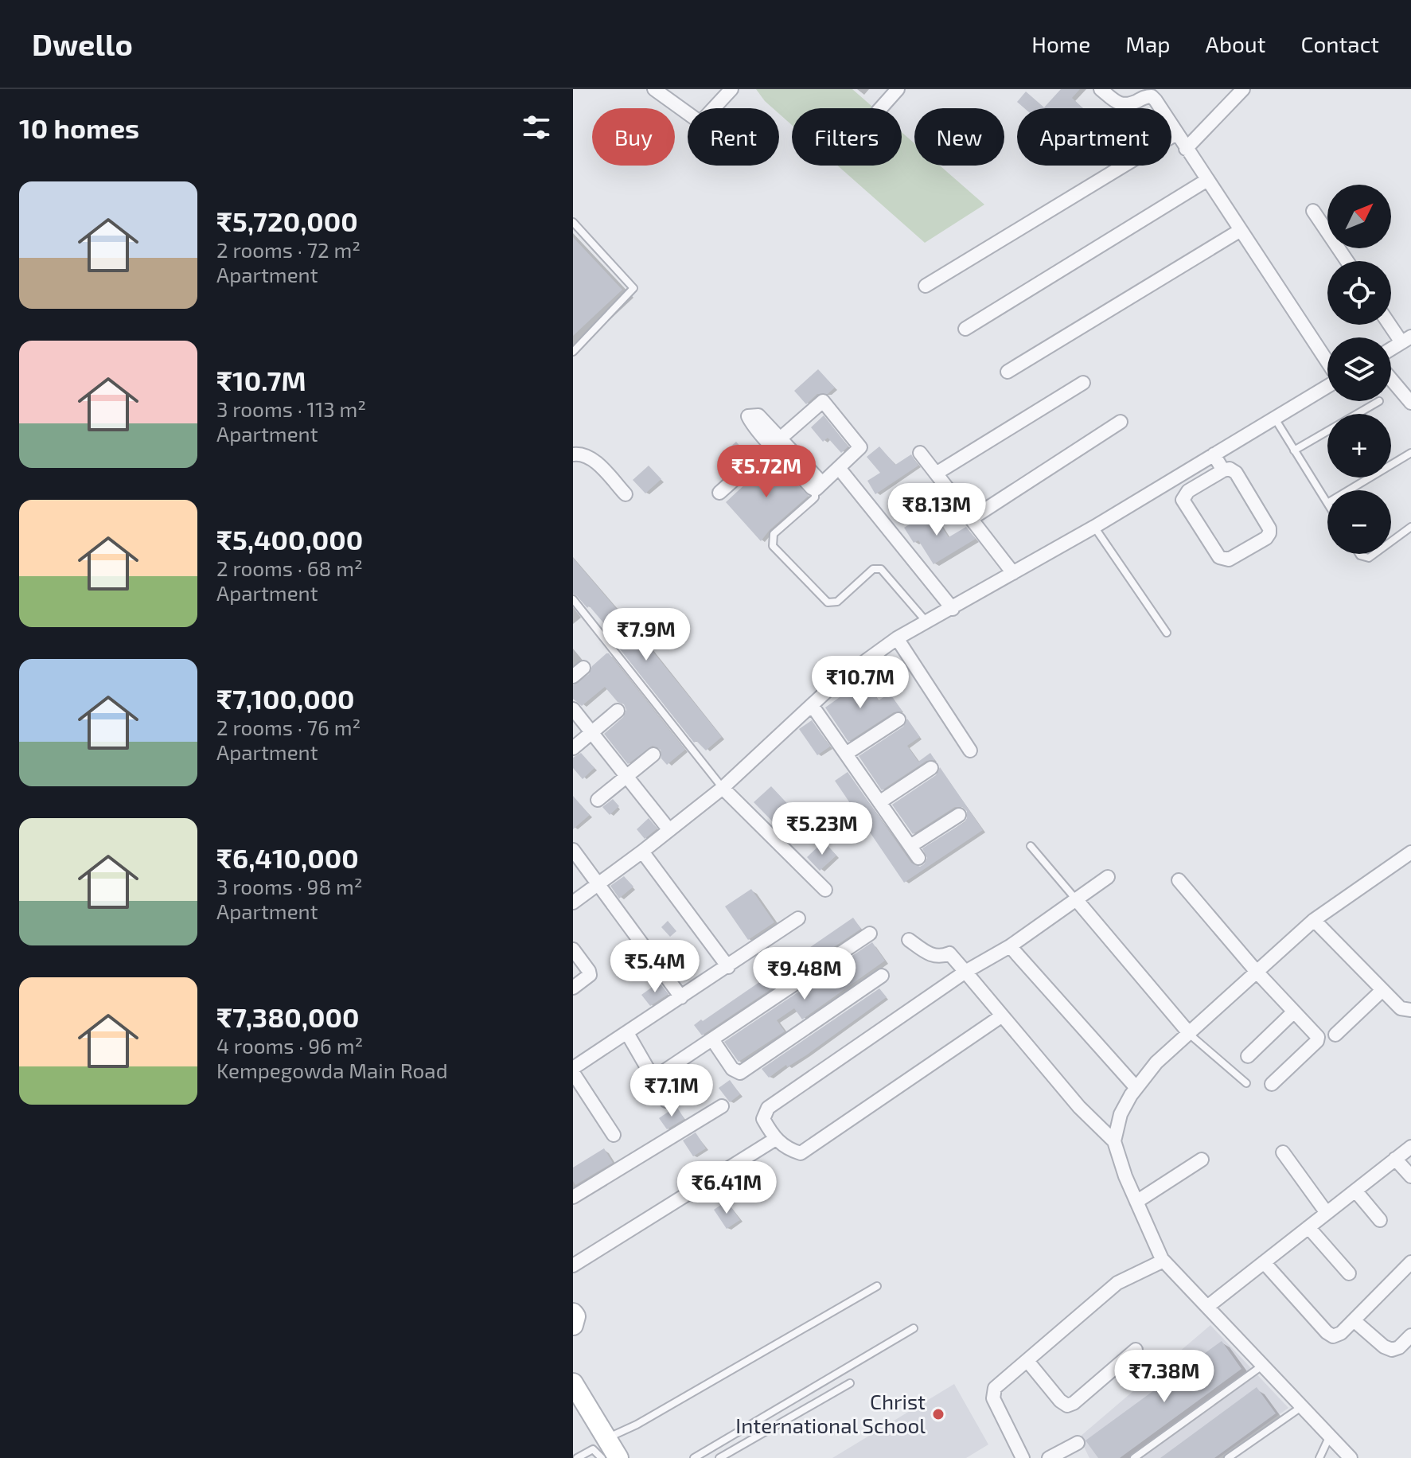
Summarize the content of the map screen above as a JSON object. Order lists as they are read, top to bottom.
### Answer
{
  "places": ["Christ International School"],
  "north": "top right",
  "page": {
    "header": "Dwello",
    "nav": [
      "Home",
      "Map",
      "About",
      "Contact"
    ],
    "heading": "10 homes",
    "chip": [
      "Buy",
      "Rent",
      "Filters",
      "New",
      "Apartment"
    ],
    "list": [
      {
        "name": "₹5,720,000",
        "note": "2 rooms · 72 m² · Apartment"
      },
      {
        "name": "₹10.7M",
        "note": "3 rooms · 113 m² · Apartment"
      },
      {
        "name": "₹5,400,000",
        "note": "2 rooms · 68 m² · Apartment"
      },
      {
        "name": "₹7,100,000",
        "note": "2 rooms · 76 m² · Apartment"
      },
      {
        "name": "₹6,410,000",
        "note": "3 rooms · 98 m² · Apartment"
      },
      {
        "name": "₹7,380,000",
        "note": "4 rooms · 96 m² · Kempegowda Main Road"
      }
    ],
    "map_buttons": ["+", "−"],
    "price": [
      "₹5.72M",
      "₹8.13M",
      "₹7.9M",
      "₹10.7M",
      "₹5.23M",
      "₹5.4M",
      "₹9.48M",
      "₹7.1M",
      "₹6.41M",
      "₹7.38M"
    ]
  }
}
